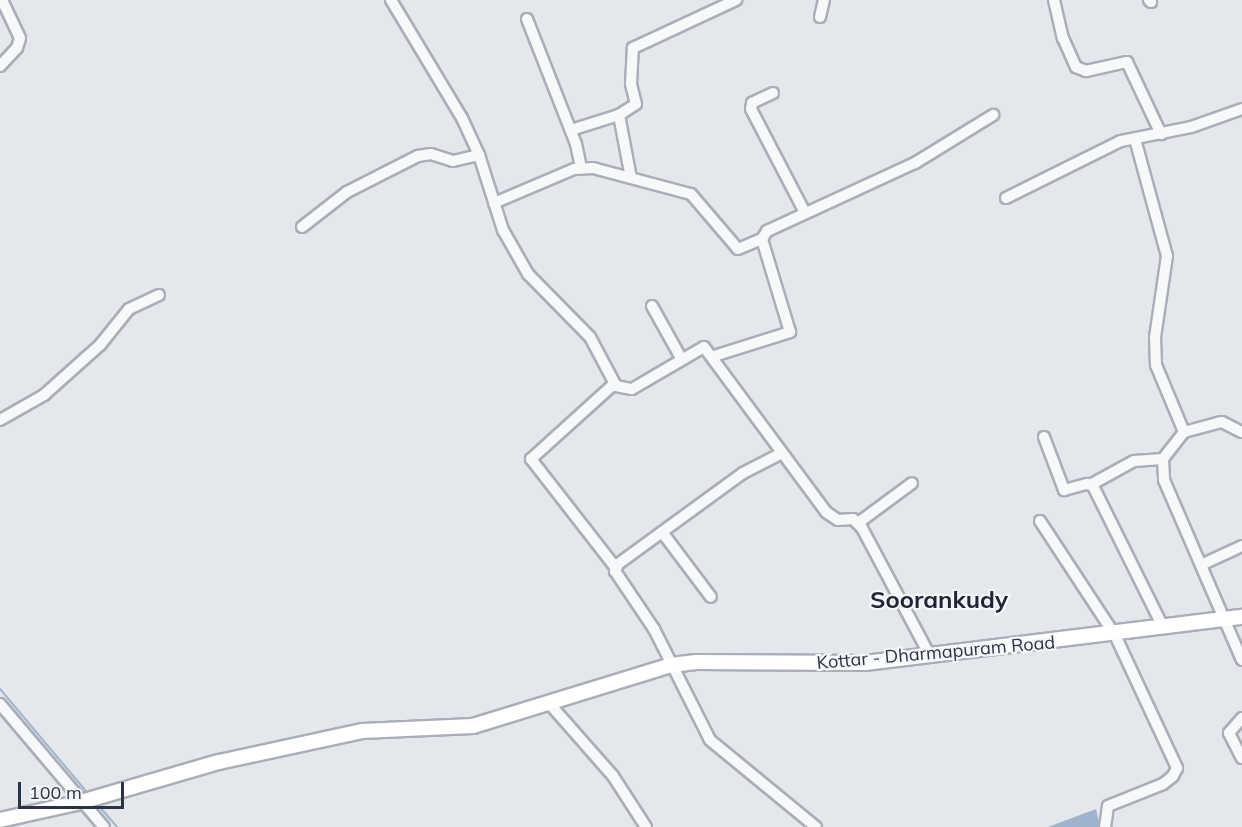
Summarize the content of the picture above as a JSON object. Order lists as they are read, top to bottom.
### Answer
{
  "streets": {
    "main road": ["Kottar - Dharmapuram Road"]
  },
  "districts": ["Soorankudy"],
  "scale_bar": "100 m"
}
